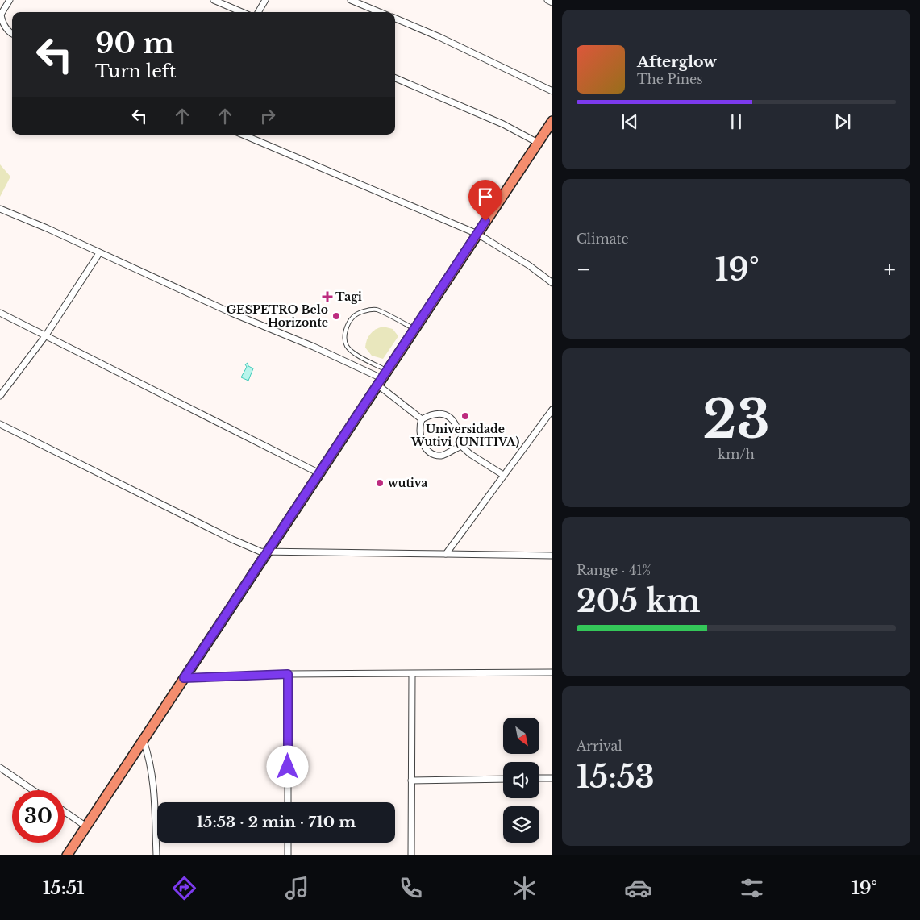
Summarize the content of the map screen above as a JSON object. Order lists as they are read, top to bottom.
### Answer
{
  "places": {
    "health": ["Tagi"],
    "other": ["GESPETRO Belo Horizonte", "Universidade Wutivi (UNITIVA)", "wutiva"]
  },
  "north": "bottom right",
  "page": {
    "turn": ["90 m", "Turn left"],
    "song": ["Afterglow", "The Pines"],
    "tile": [
      "Climate",
      ["23", "km/h"],
      ["Range · 41%", "205 km"],
      ["Arrival", "15:53"]
    ],
    "heat": ["−", "19°", "+"],
    "limit": "30",
    "trip": "15:53 · 2 min · 710 m",
    "tabs": ["15:51", "19°"]
  }
}
